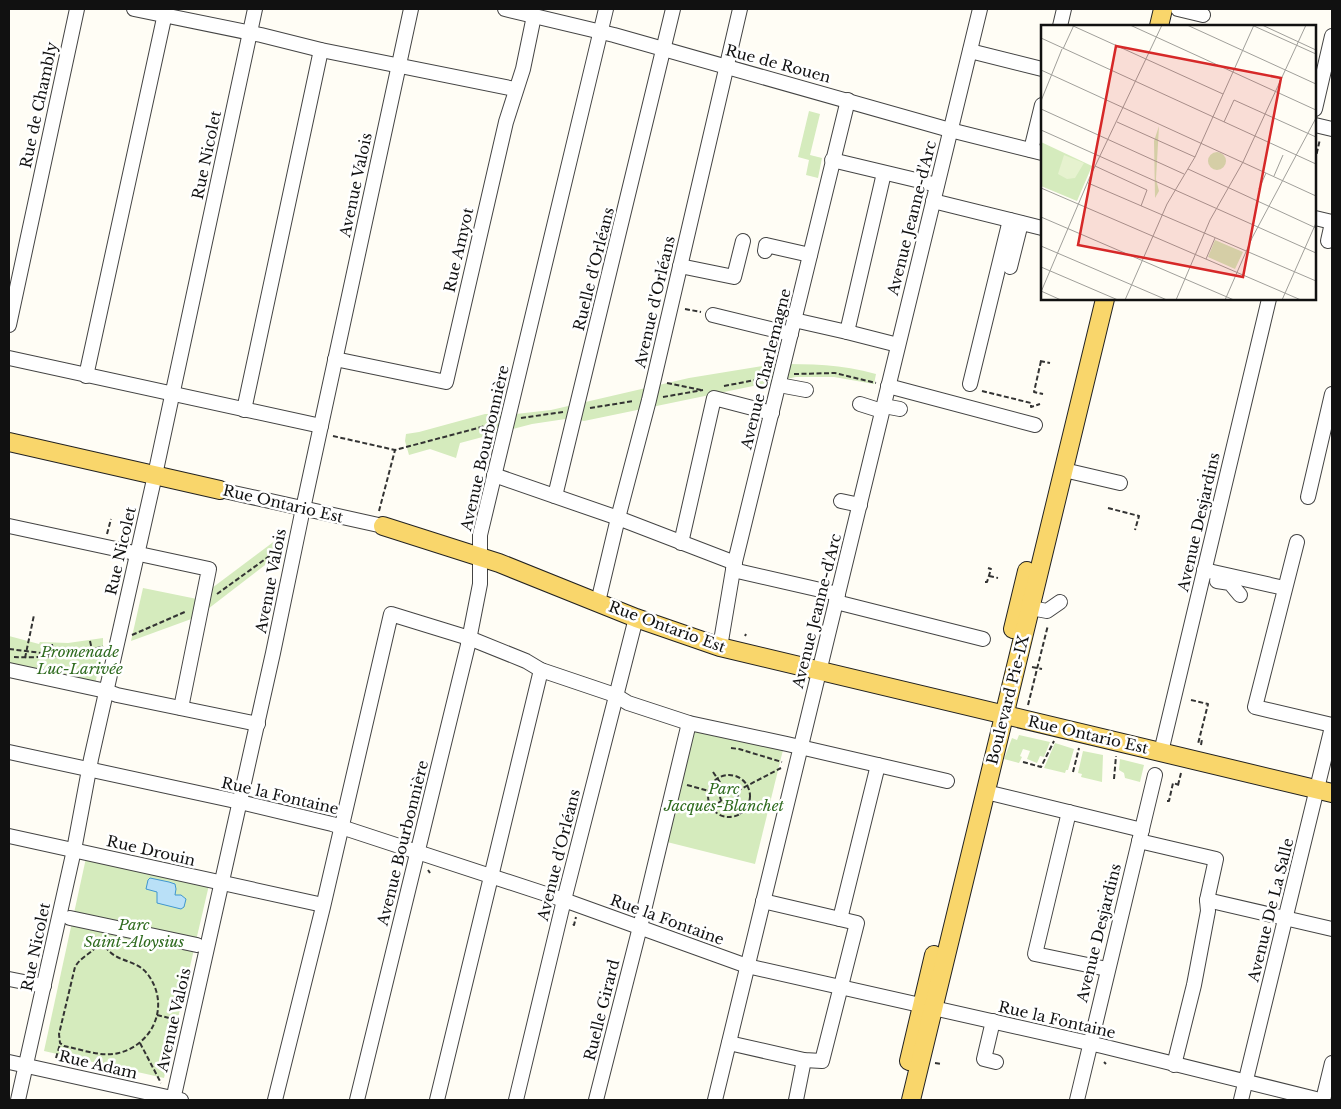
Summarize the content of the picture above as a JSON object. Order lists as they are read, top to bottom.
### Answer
{
  "streets": {
    "main road": ["Rue Ontario Est", "Boulevard Pie-IX"],
    "street": [
      "Rue de Rouen",
      "Rue de Chambly",
      "Rue Nicolet",
      "Avenue Valois",
      "Avenue Jeanne-d'Arc",
      "Rue Amyot",
      "Ruelle d'Orléans",
      "Avenue d'Orléans",
      "Avenue Charlemagne",
      "Avenue Bourbonnière",
      "Avenue Desjardins",
      "Rue la Fontaine",
      "Rue Drouin",
      "Avenue De La Salle",
      "Ruelle Girard",
      "Rue Adam"
    ]
  },
  "crossings": [
    ["Rue de Rouen", "Avenue Jeanne-d'Arc"],
    ["Rue de Rouen", "Rue Amyot"],
    ["Rue de Rouen", "Ruelle d'Orléans"],
    ["Rue de Rouen", "Avenue d'Orléans"],
    ["Rue de Rouen", "Avenue Charlemagne"],
    ["Rue de Rouen", "Avenue Bourbonnière"],
    ["Rue Nicolet", "Rue Ontario Est"],
    ["Rue Nicolet", "Rue la Fontaine"],
    ["Rue Nicolet", "Rue Drouin"],
    ["Rue Nicolet", "Rue Adam"],
    ["Avenue Valois", "Rue Amyot"],
    ["Avenue Valois", "Rue Ontario Est"],
    ["Avenue Valois", "Rue la Fontaine"],
    ["Avenue Valois", "Rue Drouin"],
    ["Avenue Valois", "Rue Adam"],
    ["Avenue Jeanne-d'Arc", "Rue Ontario Est"],
    ["Avenue Jeanne-d'Arc", "Rue la Fontaine"],
    ["Avenue d'Orléans", "Rue Ontario Est"],
    ["Avenue d'Orléans", "Rue la Fontaine"],
    ["Avenue Charlemagne", "Rue Ontario Est"],
    ["Avenue Bourbonnière", "Rue Ontario Est"],
    ["Avenue Bourbonnière", "Rue la Fontaine"],
    ["Rue Ontario Est", "Avenue Desjardins"],
    ["Rue Ontario Est", "Boulevard Pie-IX"],
    ["Rue Ontario Est", "Avenue De La Salle"],
    ["Avenue Desjardins", "Rue la Fontaine"],
    ["Boulevard Pie-IX", "Rue la Fontaine"],
    ["Rue la Fontaine", "Avenue De La Salle"],
    ["Rue la Fontaine", "Ruelle Girard"]
  ],
  "parks": ["Promenade Luc-Larivée", "Parc Jacques-Blanchet", "Parc Saint-Aloysius"]
}
